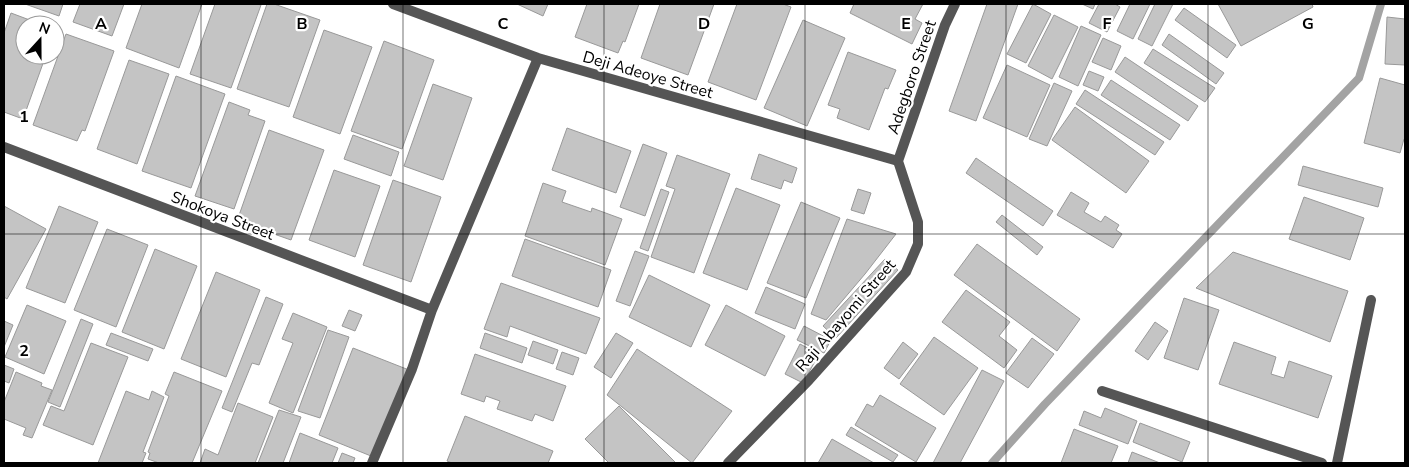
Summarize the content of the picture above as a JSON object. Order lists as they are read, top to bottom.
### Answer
{
  "streets": {
    "street": [
      "Deji Adeoye Street",
      "Adegboro Street",
      "Shokoya Street",
      "Raji Abayomi Street"
    ]
  },
  "crossings": [
    ["Deji Adeoye Street", "Adegboro Street"],
    ["Deji Adeoye Street", "Raji Abayomi Street"],
    ["Adegboro Street", "Raji Abayomi Street"]
  ],
  "north": "top",
  "grid": {
    "columns": [
      "A",
      "B",
      "C",
      "D",
      "E",
      "F",
      "G"
    ],
    "rows": ["1", "2"]
  }
}
